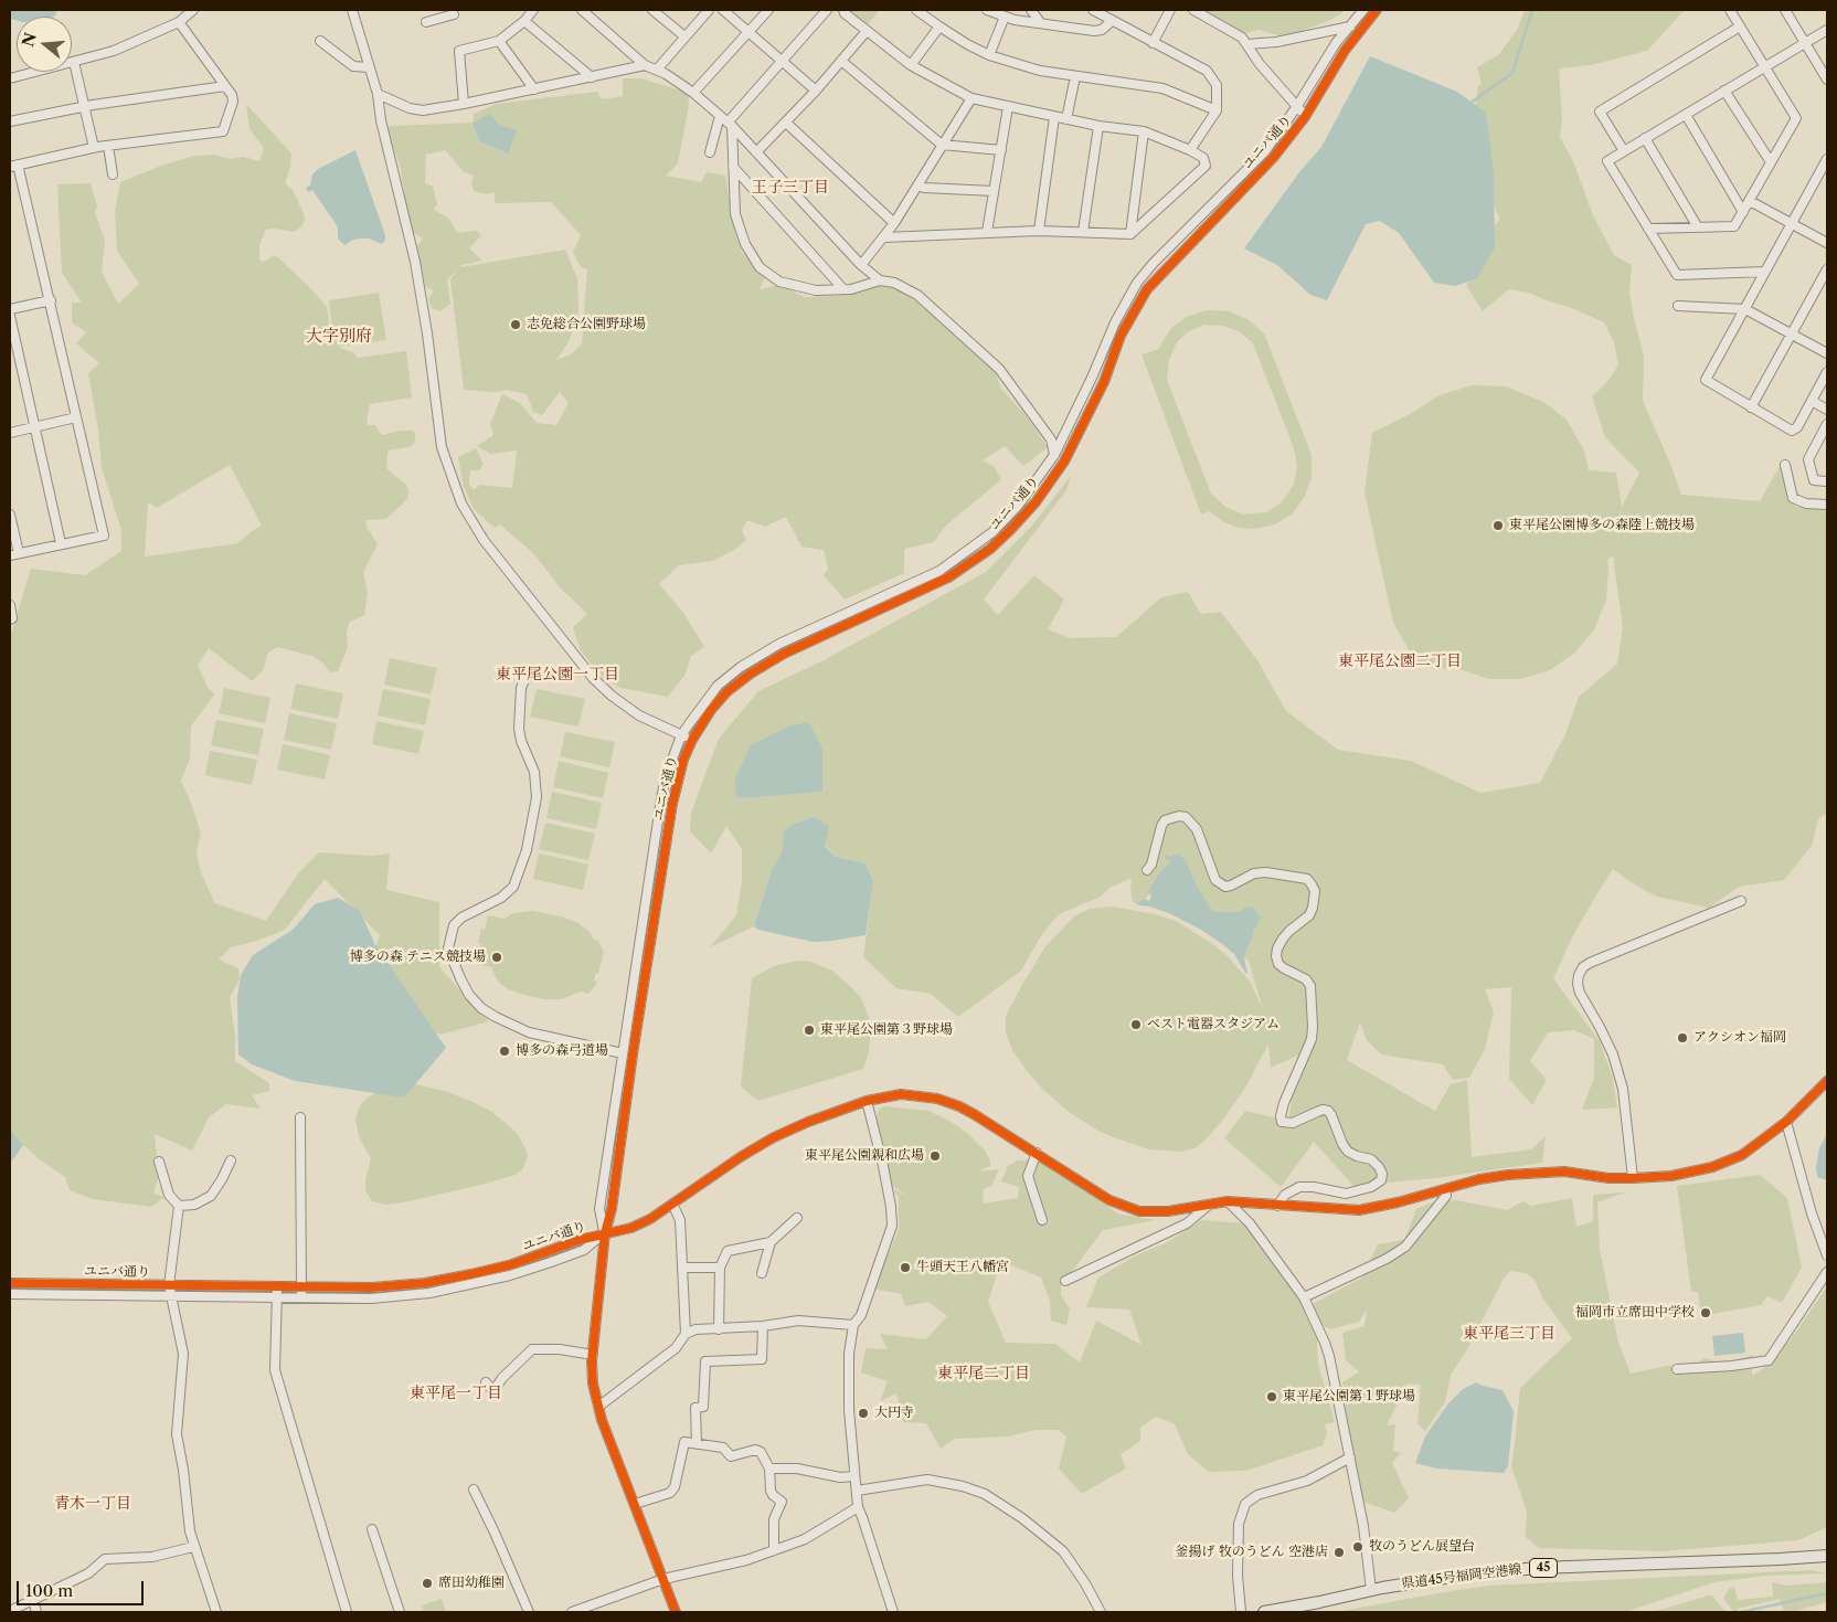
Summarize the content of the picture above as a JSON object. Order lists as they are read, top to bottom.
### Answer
{
  "streets": {
    "main road": ["45", "県道45号福岡空港線"],
    "street": ["ユニバ通り"]
  },
  "districts": [
    "王子三丁目",
    "大字別府",
    "東平尾公園二丁目",
    "東平尾公園一丁目",
    "東平尾三丁目",
    "東平尾二丁目",
    "東平尾一丁目",
    "青木一丁目"
  ],
  "places": [
    "志免総合公園野球場",
    "東平尾公園博多の森陸上競技場",
    "博多の森 テニス競技場",
    "ベスト電器スタジアム",
    "東平尾公園第３野球場",
    "アクシオン福岡",
    "博多の森弓道場",
    "東平尾公園親和広場",
    "牛頭天王八幡宮",
    "福岡市立席田中学校",
    "東平尾公園第１野球場",
    "大円寺",
    "牧のうどん展望台",
    "釜揚げ 牧のうどん 空港店",
    "席田幼稚園"
  ],
  "scale_bar": "100 m",
  "north": "left"
}
